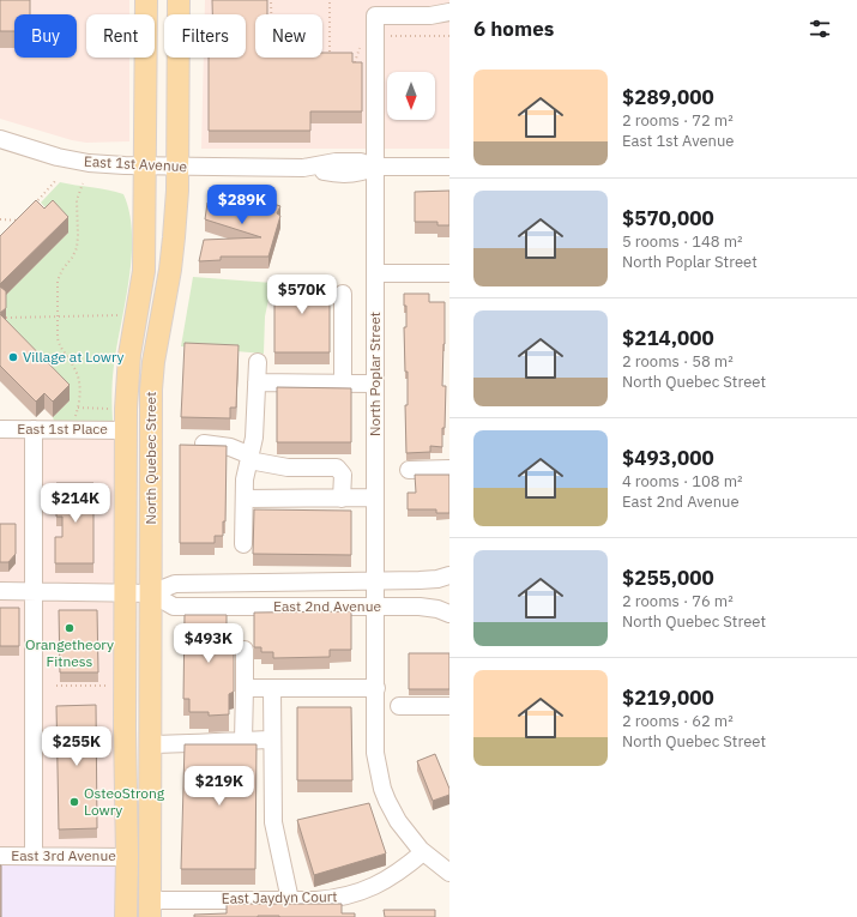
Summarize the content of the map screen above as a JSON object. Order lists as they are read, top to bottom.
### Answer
{
  "streets": {
    "main road": ["North Quebec Street"],
    "street": [
      "East 1st Avenue",
      "North Poplar Street",
      "East 1st Place",
      "East 2nd Avenue",
      "East 3rd Avenue",
      "East Jaydyn Court"
    ]
  },
  "crossings": [
    ["East 1st Avenue", "North Poplar Street"],
    ["East 1st Avenue", "North Quebec Street"],
    ["North Poplar Street", "East 2nd Avenue"],
    ["East 1st Place", "North Quebec Street"],
    ["North Quebec Street", "East 2nd Avenue"],
    ["North Quebec Street", "East 3rd Avenue"],
    ["North Quebec Street", "East Jaydyn Court"]
  ],
  "places": ["Village at Lowry", "Orangetheory Fitness", "OsteoStrong Lowry"],
  "north": "bottom",
  "page": {
    "heading": "6 homes",
    "chip": [
      "Buy",
      "Rent",
      "Filters",
      "New"
    ],
    "list": [
      {
        "name": "$289,000",
        "note": "2 rooms · 72 m² · East 1st Avenue"
      },
      {
        "name": "$570,000",
        "note": "5 rooms · 148 m² · North Poplar Street"
      },
      {
        "name": "$214,000",
        "note": "2 rooms · 58 m² · North Quebec Street"
      },
      {
        "name": "$493,000",
        "note": "4 rooms · 108 m² · East 2nd Avenue"
      },
      {
        "name": "$255,000",
        "note": "2 rooms · 76 m² · North Quebec Street"
      },
      {
        "name": "$219,000",
        "note": "2 rooms · 62 m² · North Quebec Street"
      }
    ],
    "price": [
      "$289K",
      "$570K",
      "$214K",
      "$493K",
      "$255K",
      "$219K"
    ]
  }
}
